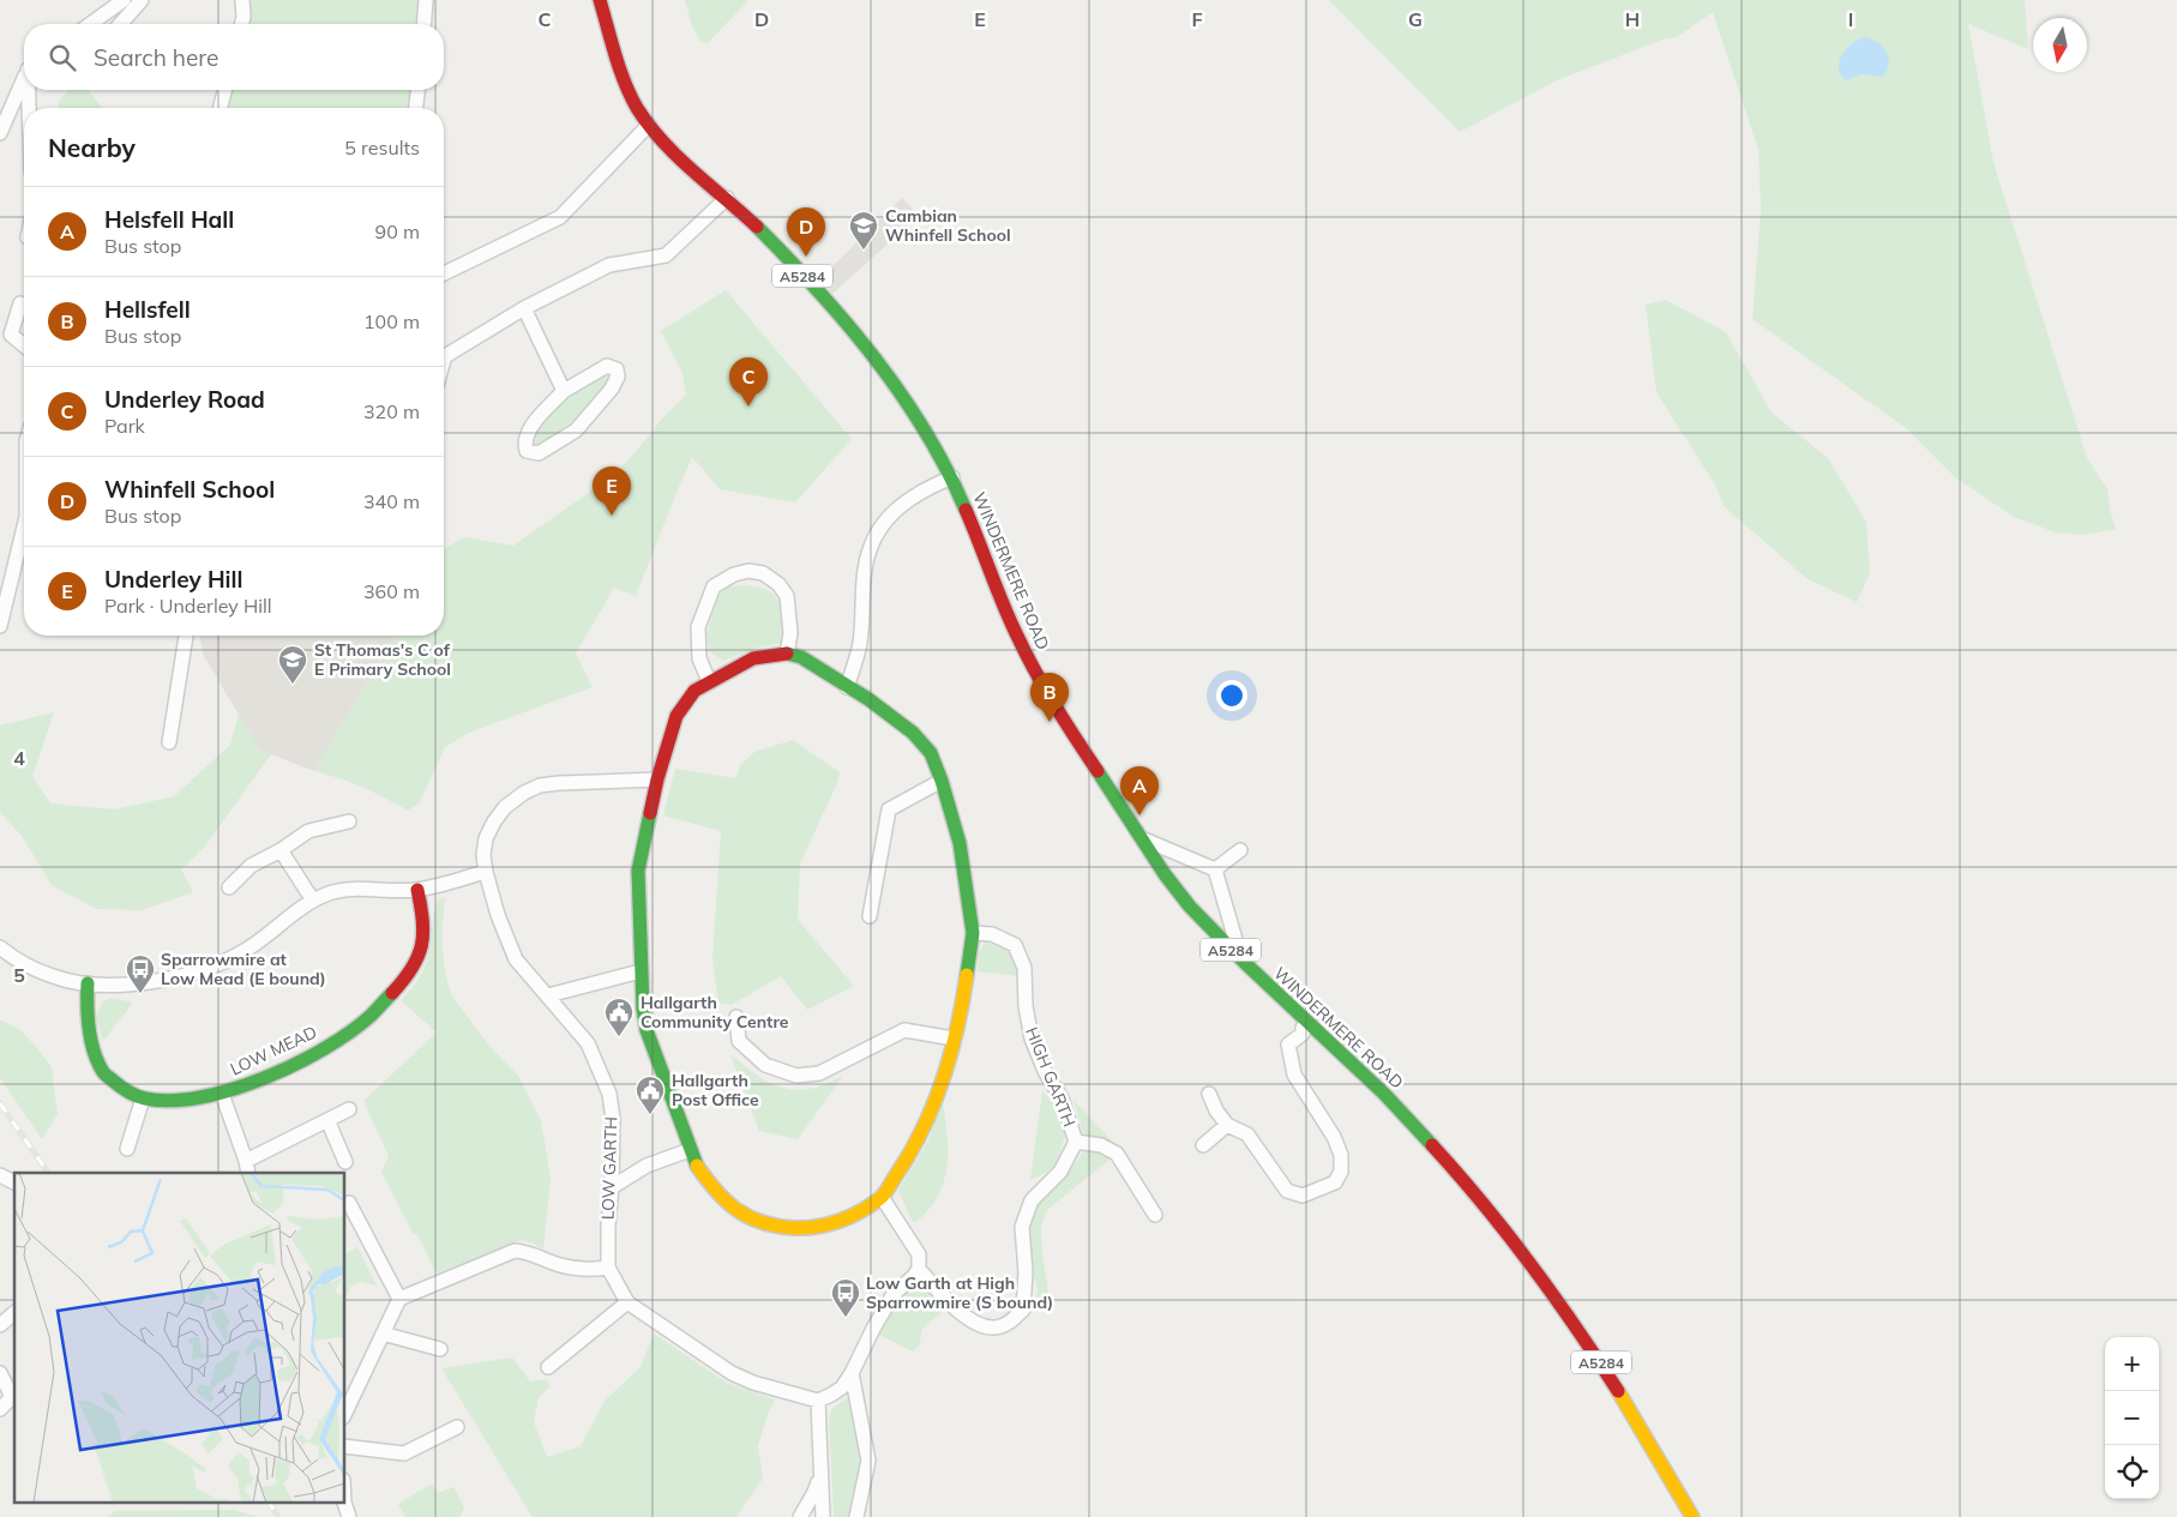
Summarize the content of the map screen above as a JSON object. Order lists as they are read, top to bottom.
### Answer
{
  "streets": {
    "main road": ["A5284", "WINDERMERE ROAD", "LOW MEAD"],
    "street": ["HIGH GARTH", "LOW GARTH"]
  },
  "places": {
    "school or university": ["Cambian Whinfell School", "St Thomas's C of E Primary School"],
    "bus stop": ["Sparrowmire at Low Mead (E bound)", "Low Garth at High Sparrowmire (S bound)"],
    "public building": ["Hallgarth Community Centre", "Hallgarth Post Office"]
  },
  "north": "bottom",
  "page": {
    "search": "Search here",
    "heading": ["Nearby", "5 results"],
    "list": [
      {
        "mark": "A",
        "name": "Helsfell Hall",
        "note": "Bus stop",
        "value": "90 m"
      },
      {
        "mark": "B",
        "name": "Hellsfell",
        "note": "Bus stop",
        "value": "100 m"
      },
      {
        "mark": "C",
        "name": "Underley Road",
        "note": "Park",
        "value": "320 m"
      },
      {
        "mark": "D",
        "name": "Whinfell School",
        "note": "Bus stop",
        "value": "340 m"
      },
      {
        "mark": "E",
        "name": "Underley Hill",
        "note": "Park · Underley Hill",
        "value": "360 m"
      }
    ],
    "pins": [
      "D",
      "C",
      "E",
      "B",
      "A"
    ],
    "map_buttons": ["+", "−"]
  },
  "grid": {
    "columns": [
      "C",
      "D",
      "E",
      "F",
      "G",
      "H",
      "I"
    ],
    "rows": ["4", "5"]
  }
}
